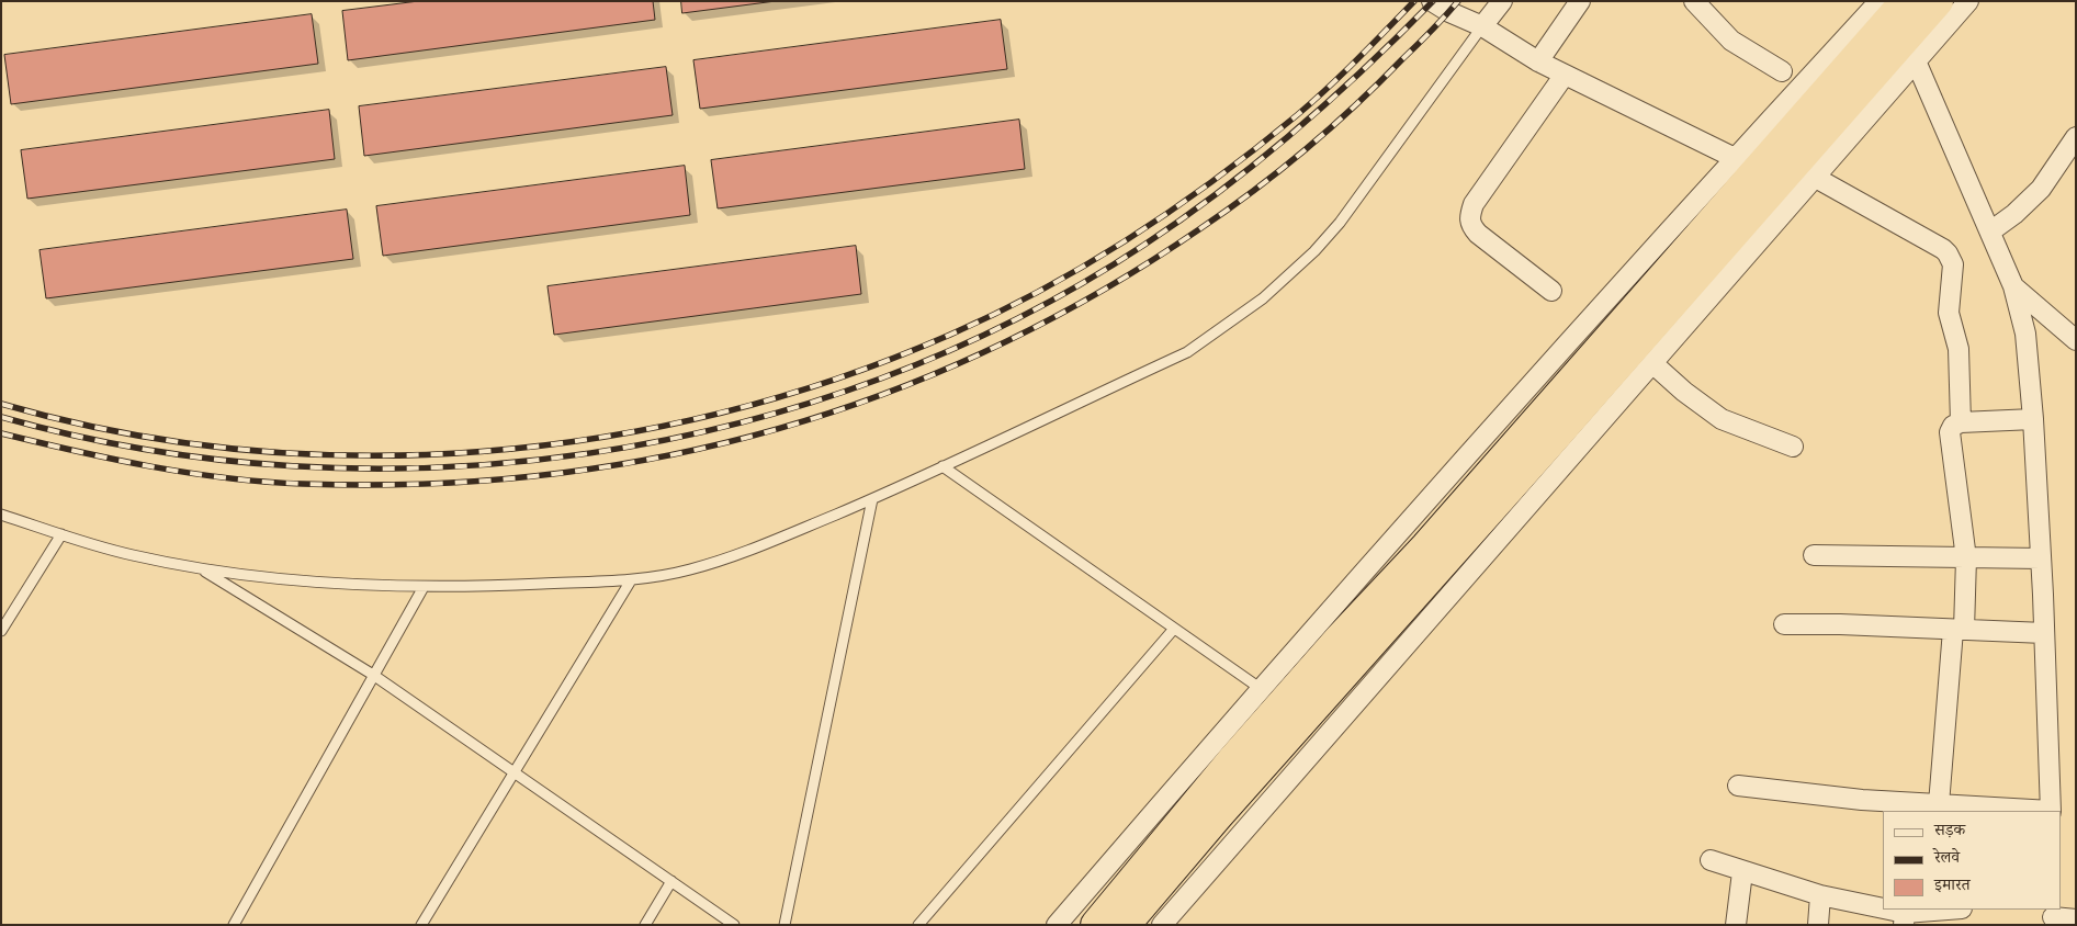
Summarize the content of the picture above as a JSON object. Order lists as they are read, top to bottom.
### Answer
{
  "legend": ["सड़क", "रेलवे", "इमारत"]
}
